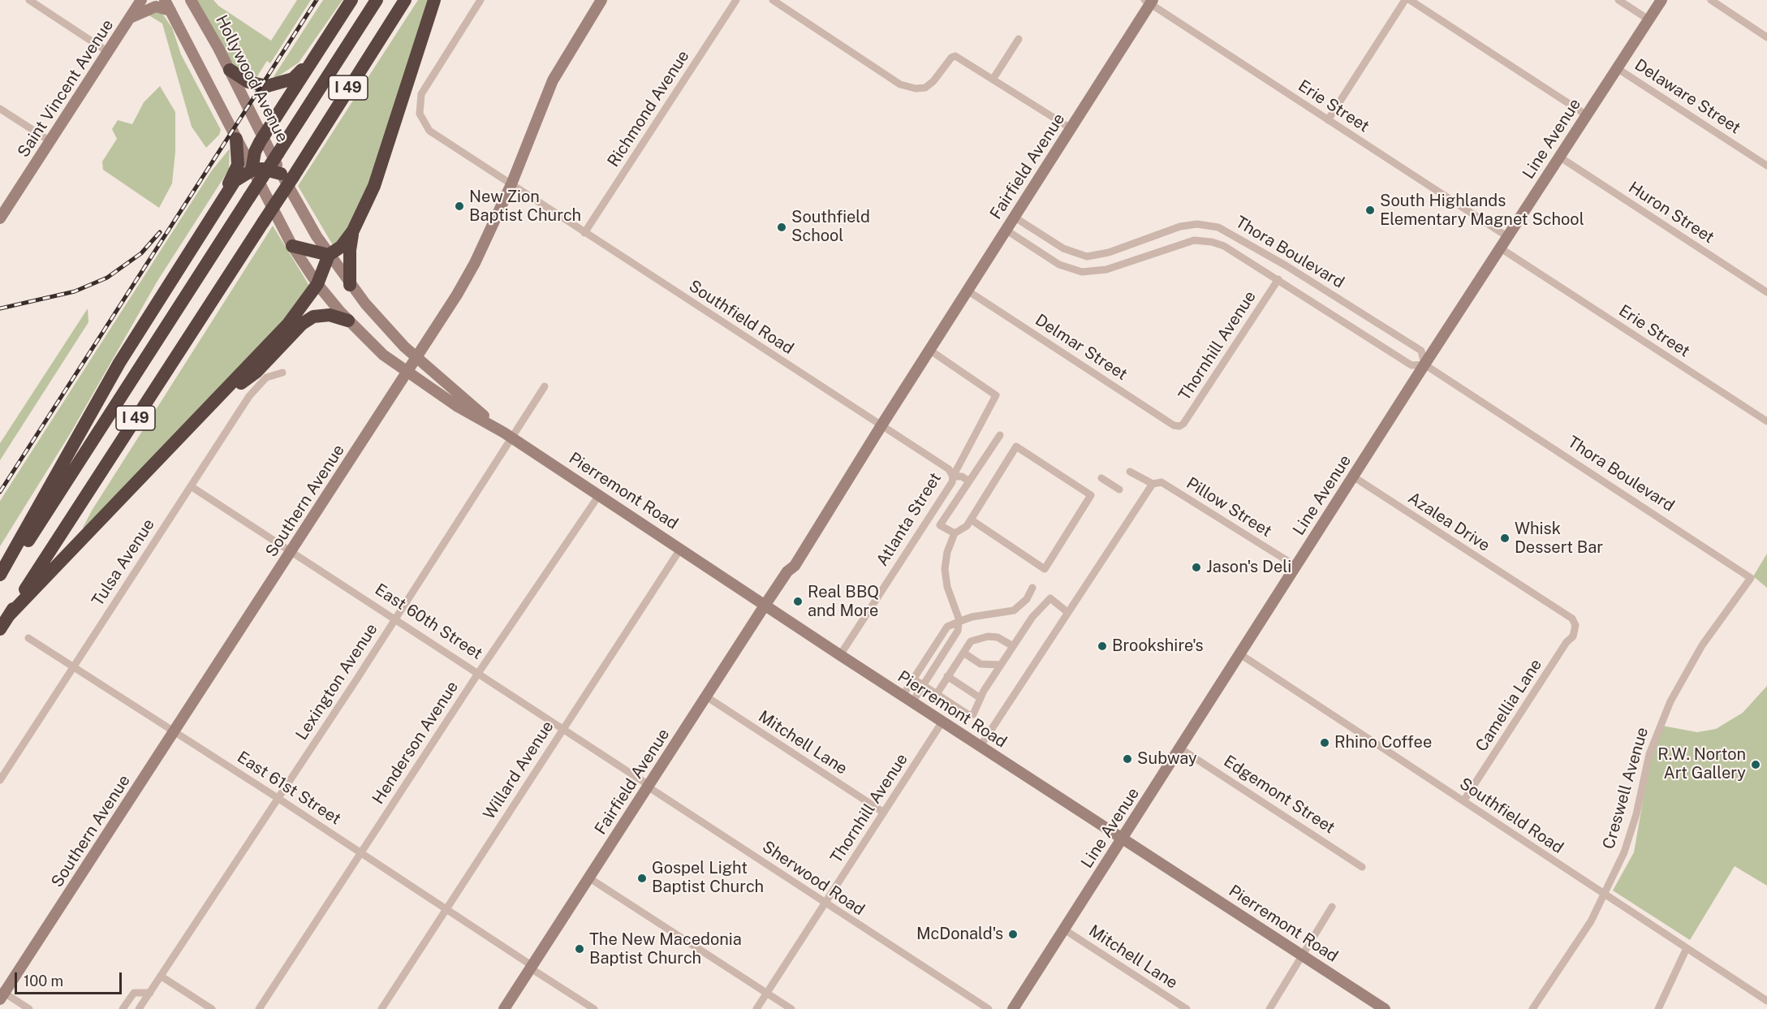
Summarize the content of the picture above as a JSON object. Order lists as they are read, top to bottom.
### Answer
{
  "streets": {
    "highway": ["I 49"],
    "main road": [
      "Hollywood Avenue",
      "Saint Vincent Avenue",
      "Line Avenue",
      "Fairfield Avenue",
      "Pierremont Road",
      "Southern Avenue"
    ],
    "street": [
      "Delaware Street",
      "Erie Street",
      "Richmond Avenue",
      "Huron Street",
      "Thora Boulevard",
      "Southfield Road",
      "Thornhill Avenue",
      "Delmar Street",
      "Pillow Street",
      "Atlanta Street",
      "Azalea Drive",
      "Tulsa Avenue",
      "East 60th Street",
      "Lexington Avenue",
      "Camellia Lane",
      "Henderson Avenue",
      "Mitchell Lane",
      "Willard Avenue",
      "East 61st Street",
      "Creswell Avenue",
      "Edgemont Street",
      "Sherwood Road"
    ]
  },
  "crossings": [
    ["Hollywood Avenue", "I 49"],
    ["Hollywood Avenue", "Pierremont Road"],
    ["I 49", "Pierremont Road"],
    ["Delaware Street", "Line Avenue"],
    ["Erie Street", "Line Avenue"],
    ["Erie Street", "Fairfield Avenue"],
    ["Richmond Avenue", "Southfield Road"],
    ["Line Avenue", "Huron Street"],
    ["Line Avenue", "Thora Boulevard"],
    ["Line Avenue", "Southfield Road"],
    ["Line Avenue", "Pierremont Road"],
    ["Line Avenue", "Pillow Street"],
    ["Line Avenue", "Azalea Drive"],
    ["Line Avenue", "Mitchell Lane"],
    ["Line Avenue", "Edgemont Street"],
    ["Fairfield Avenue", "Thora Boulevard"],
    ["Fairfield Avenue", "Southfield Road"],
    ["Fairfield Avenue", "Delmar Street"],
    ["Fairfield Avenue", "Pierremont Road"],
    ["Fairfield Avenue", "Atlanta Street"],
    ["Fairfield Avenue", "East 60th Street"],
    ["Fairfield Avenue", "Mitchell Lane"],
    ["Fairfield Avenue", "East 61st Street"],
    ["Fairfield Avenue", "Sherwood Road"],
    ["Thora Boulevard", "Thornhill Avenue"],
    ["Thora Boulevard", "Creswell Avenue"],
    ["Southfield Road", "Southern Avenue"],
    ["Southfield Road", "Atlanta Street"],
    ["Southfield Road", "Camellia Lane"],
    ["Southfield Road", "Creswell Avenue"],
    ["Thornhill Avenue", "Delmar Street"],
    ["Thornhill Avenue", "Pierremont Road"],
    ["Thornhill Avenue", "Mitchell Lane"],
    ["Thornhill Avenue", "Sherwood Road"],
    ["Pierremont Road", "Southern Avenue"],
    ["Pierremont Road", "Atlanta Street"],
    ["Pierremont Road", "Lexington Avenue"],
    ["Pierremont Road", "Henderson Avenue"],
    ["Pierremont Road", "Willard Avenue"],
    ["Southern Avenue", "East 60th Street"],
    ["Southern Avenue", "East 61st Street"],
    ["Azalea Drive", "Camellia Lane"],
    ["Tulsa Avenue", "East 60th Street"],
    ["Tulsa Avenue", "East 61st Street"],
    ["East 60th Street", "Lexington Avenue"],
    ["East 60th Street", "Henderson Avenue"],
    ["East 60th Street", "Willard Avenue"],
    ["East 60th Street", "Sherwood Road"],
    ["Lexington Avenue", "East 61st Street"],
    ["Henderson Avenue", "East 61st Street"],
    ["Willard Avenue", "East 61st Street"]
  ],
  "places": [
    "New Zion Baptist Church",
    "South Highlands Elementary Magnet School",
    "Southfield School",
    "Whisk Dessert Bar",
    "Jason's Deli",
    "Real BBQ and More",
    "Brookshire's",
    "Rhino Coffee",
    "Subway",
    "R.W. Norton Art Gallery",
    "Gospel Light Baptist Church",
    "McDonald's",
    "The New Macedonia Baptist Church"
  ],
  "scale_bar": "100 m"
}
